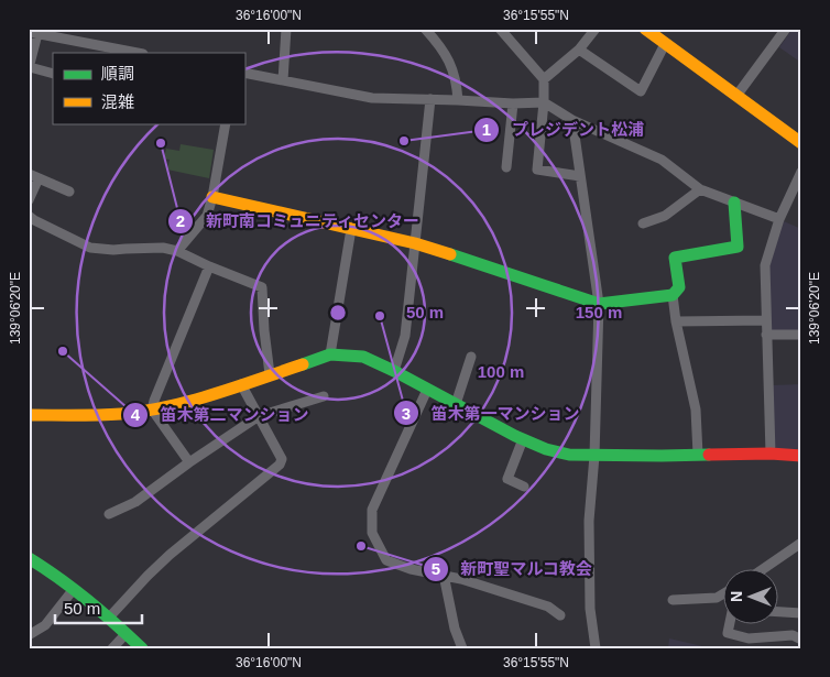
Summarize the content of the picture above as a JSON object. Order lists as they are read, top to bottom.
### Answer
{
  "places": [
    "プレジデント松浦",
    "新町南コミュニティセンター",
    "笛木第一マンション",
    "笛木第二マンション",
    "新町聖マルコ教会"
  ],
  "legend": ["順調", "混雑"],
  "scale_bar": "50 m",
  "north": "left",
  "coordinates": ["36°16'00\"N", "36°15'55\"N", "139°06'20\"E"],
  "rings": ["50 m", "150 m", "100 m"]
}
